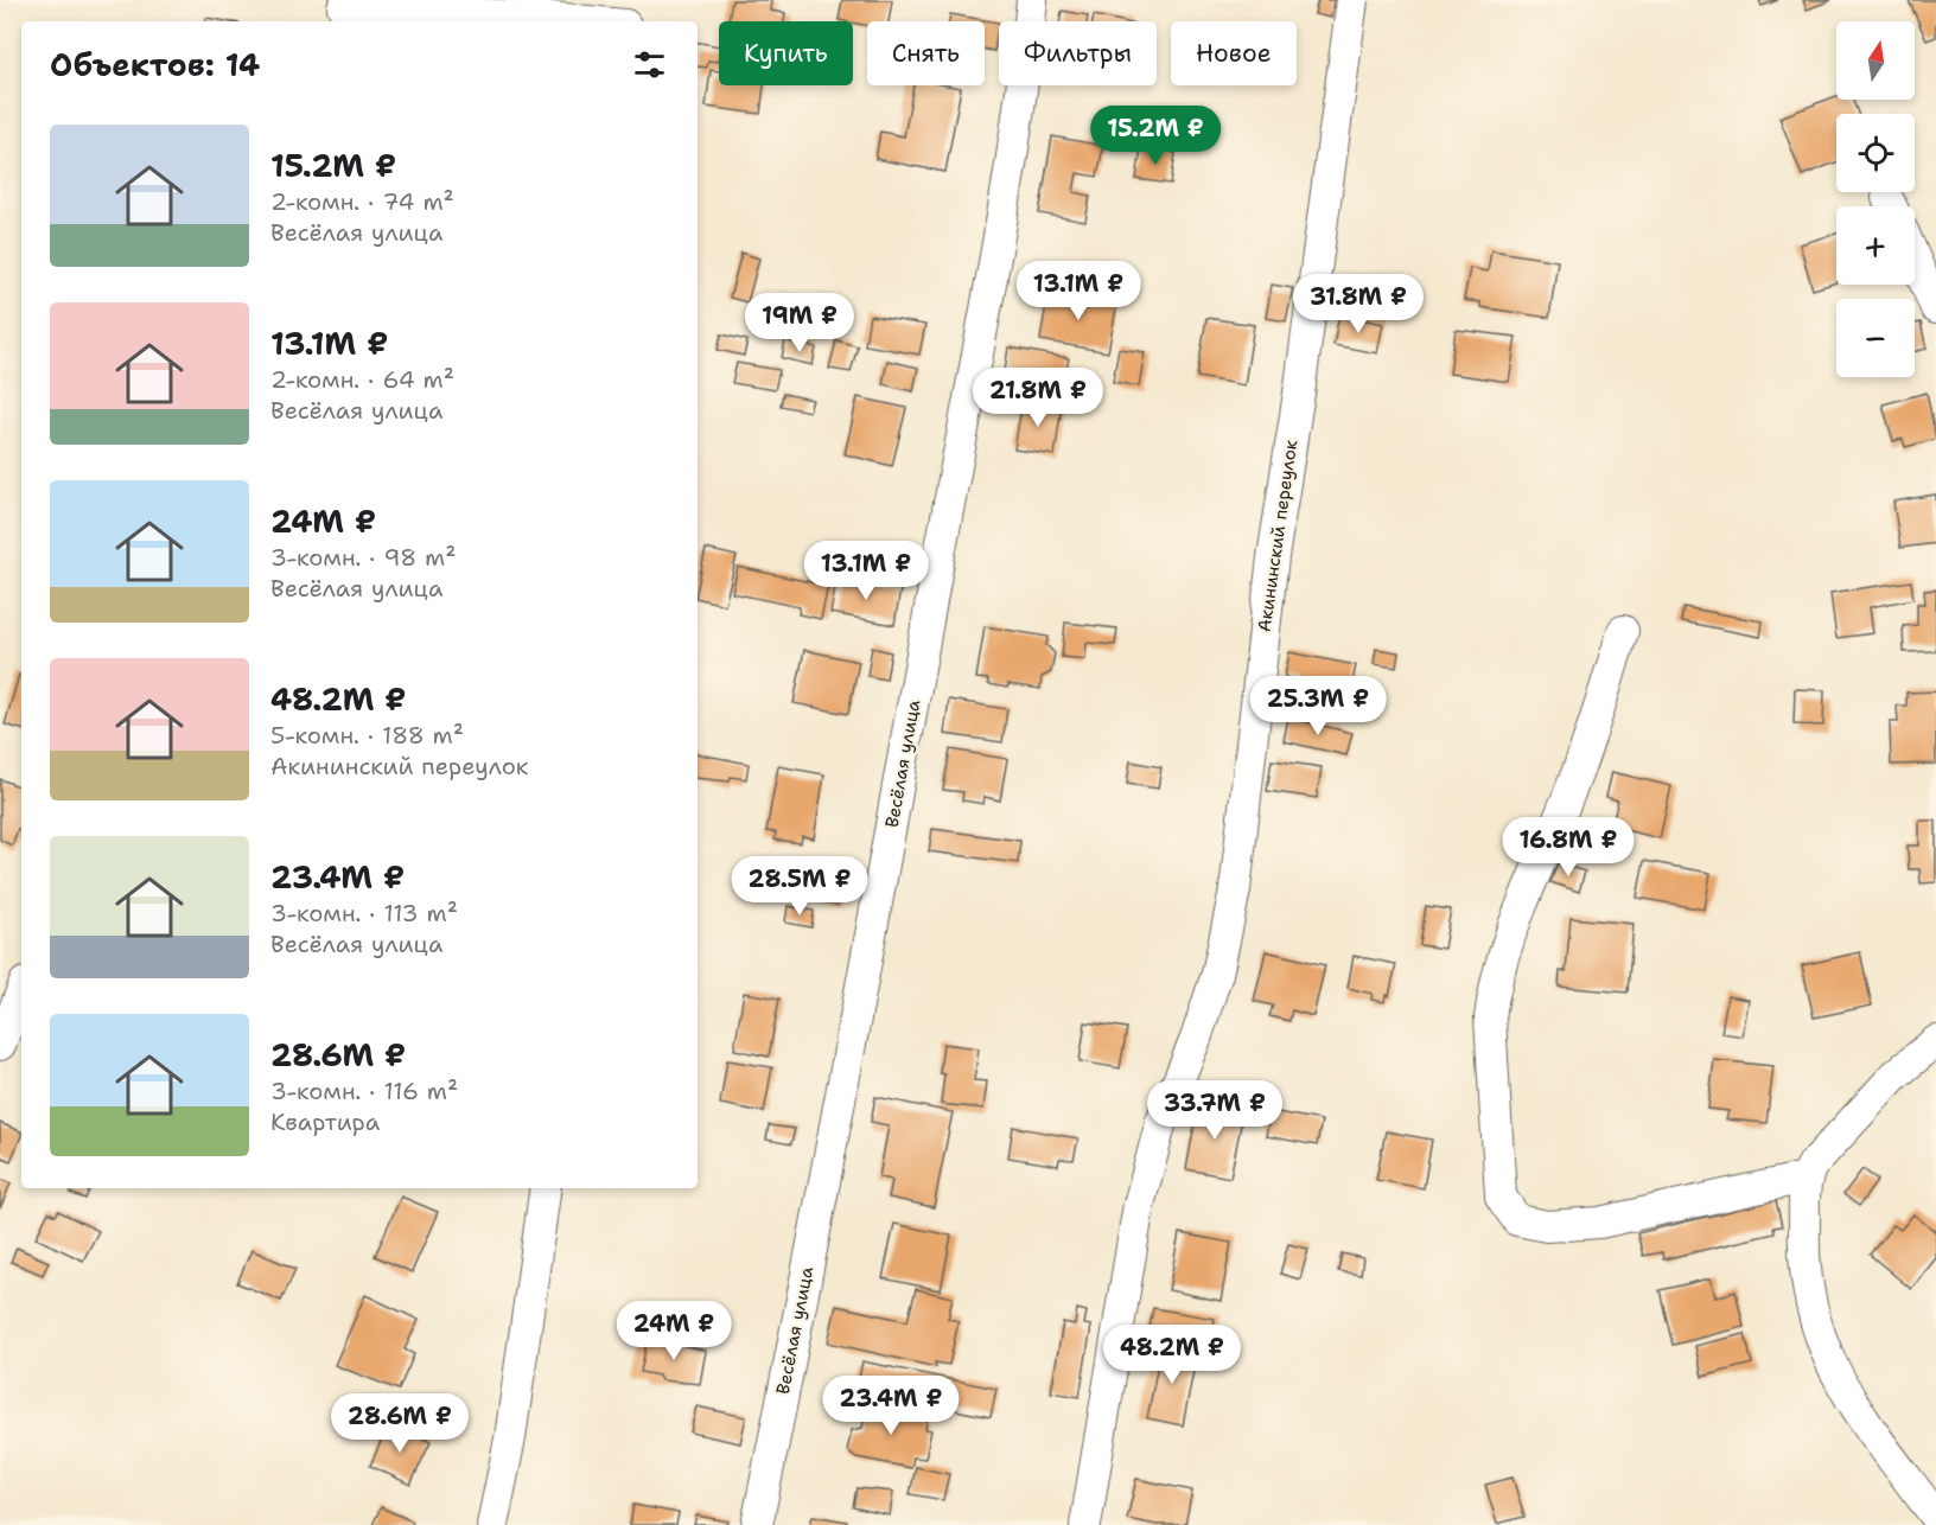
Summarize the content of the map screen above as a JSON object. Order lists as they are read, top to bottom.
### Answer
{
  "streets": {
    "street": ["Акининский переулок", "Весёлая улица"]
  },
  "north": "top",
  "page": {
    "map_buttons": ["+", "−"],
    "chip": [
      "Купить",
      "Снять",
      "Фильтры",
      "Новое"
    ],
    "heading": "Объектов: 14",
    "price": [
      "15.2M ₽",
      "13.1M ₽",
      "31.8M ₽",
      "19M ₽",
      "21.8M ₽",
      "13.1M ₽",
      "25.3M ₽",
      "16.8M ₽",
      "28.5M ₽",
      "33.7M ₽",
      "24M ₽",
      "48.2M ₽",
      "23.4M ₽",
      "28.6M ₽"
    ],
    "list": [
      {
        "name": "15.2M ₽",
        "note": "2-комн. · 74 m² · Весёлая улица"
      },
      {
        "name": "13.1M ₽",
        "note": "2-комн. · 64 m² · Весёлая улица"
      },
      {
        "name": "24M ₽",
        "note": "3-комн. · 98 m² · Весёлая улица"
      },
      {
        "name": "48.2M ₽",
        "note": "5-комн. · 188 m² · Акининский переулок"
      },
      {
        "name": "23.4M ₽",
        "note": "3-комн. · 113 m² · Весёлая улица"
      },
      {
        "name": "28.6M ₽",
        "note": "3-комн. · 116 m² · Квартира"
      }
    ]
  }
}
